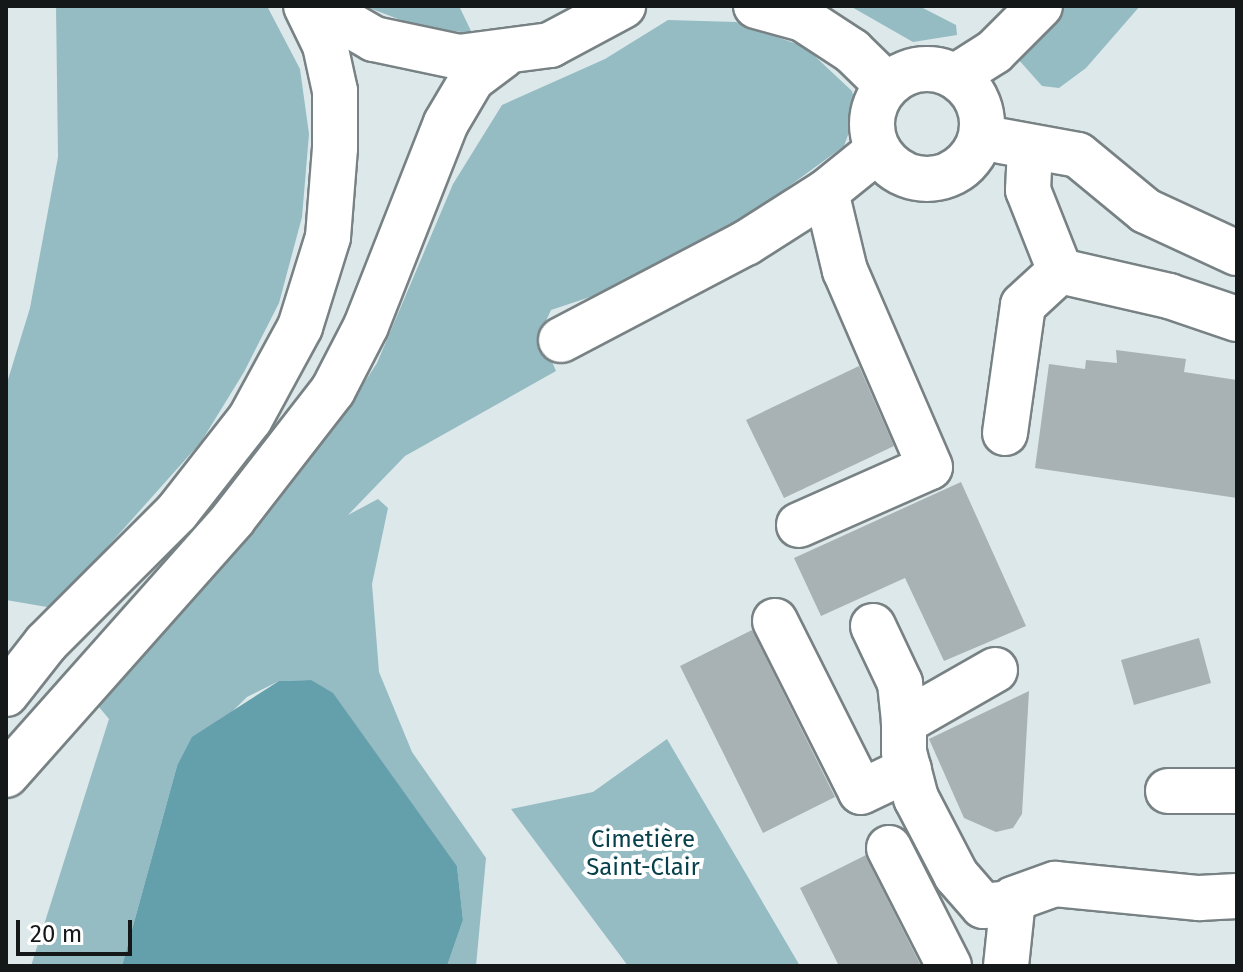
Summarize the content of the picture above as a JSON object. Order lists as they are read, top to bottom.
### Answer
{
  "parks": ["Cimetière Saint-Clair"],
  "scale_bar": "20 m"
}
